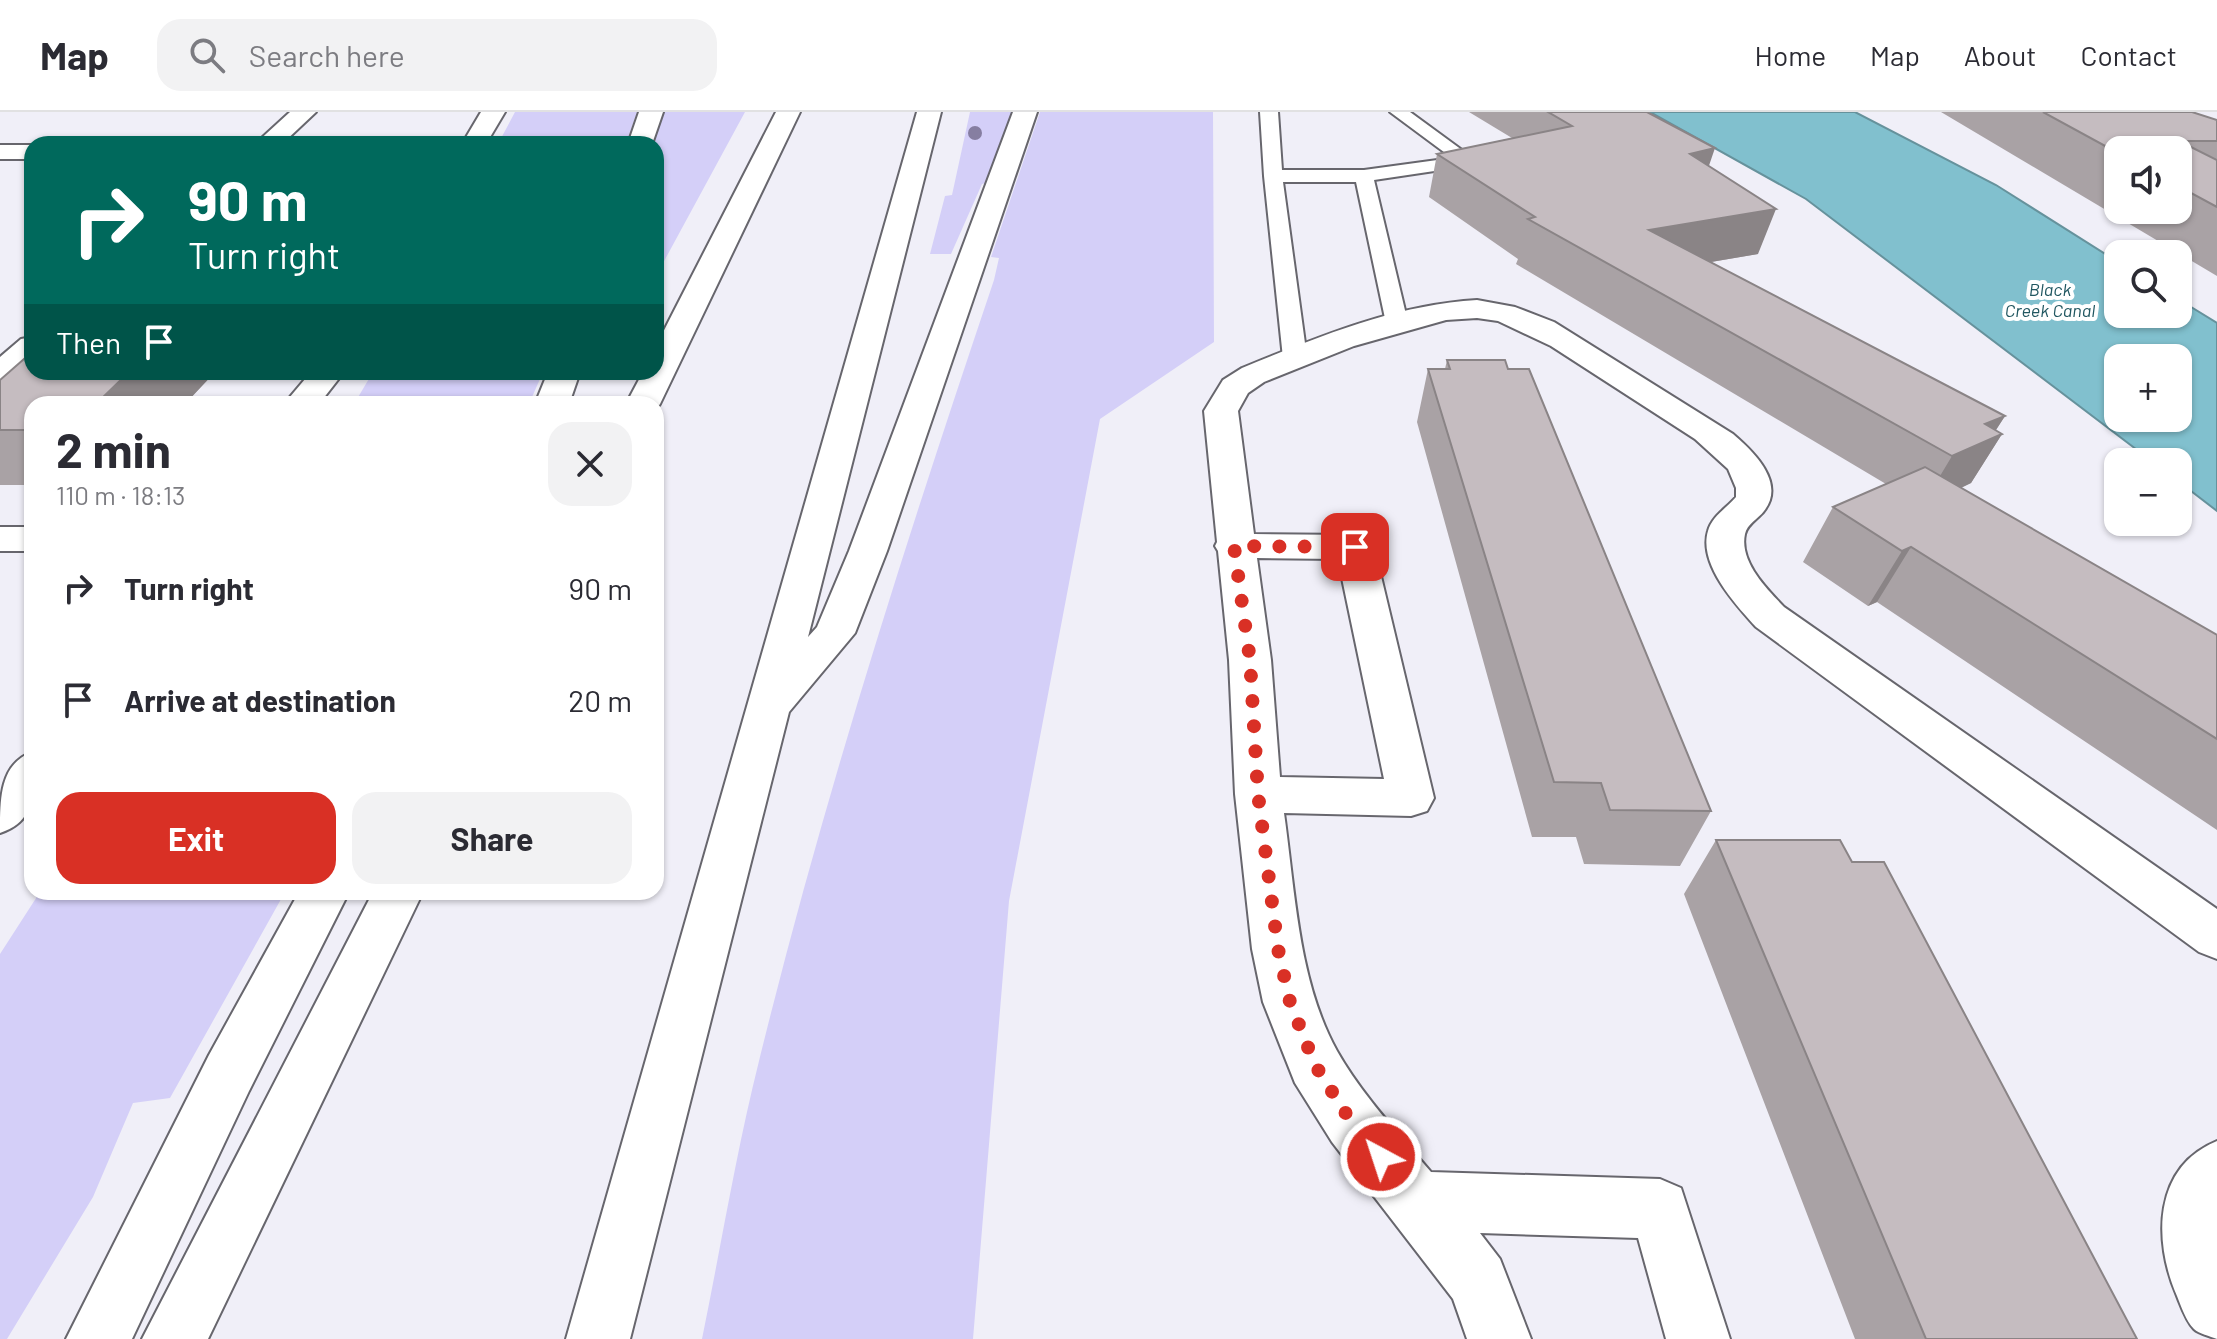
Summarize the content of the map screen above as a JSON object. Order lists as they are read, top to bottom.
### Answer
{
  "water": ["Black Creek Canal"],
  "page": {
    "header": "Map",
    "search": "Search here",
    "nav": [
      "Home",
      "Map",
      "About",
      "Contact"
    ],
    "map_buttons": ["+", "−"],
    "turn": ["90 m", "Turn right"],
    "then": "Then",
    "heading": ["2 min", "110 m · 18:13"],
    "list": [
      {
        "name": "Turn right",
        "value": "90 m"
      },
      {
        "name": "Arrive at destination",
        "value": "20 m"
      }
    ],
    "buttons": ["Exit", "Share"]
  }
}
